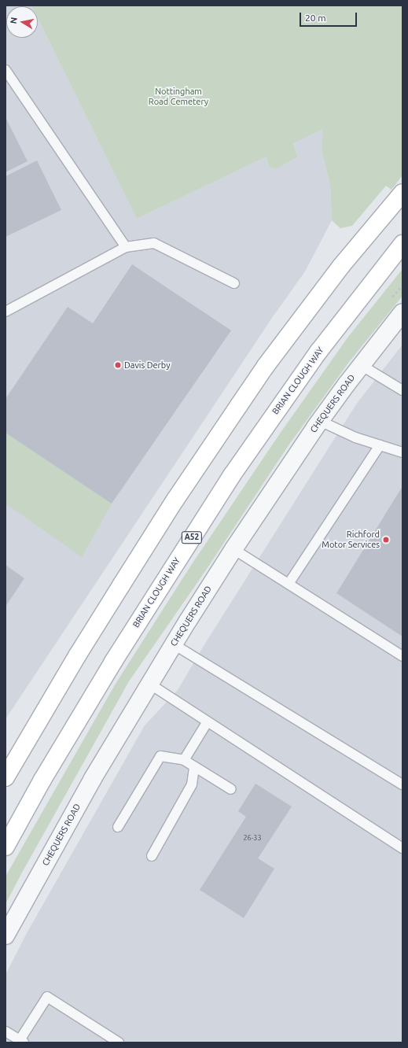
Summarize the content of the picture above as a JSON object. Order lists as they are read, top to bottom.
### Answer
{
  "streets": {
    "highway": ["BRIAN CLOUGH WAY", "A52"],
    "street": ["CHEQUERS ROAD"]
  },
  "parks": ["Nottingham Road Cemetery"],
  "places": ["Davis Derby", "Richford Motor Services"],
  "house_numbers": ["26-33"],
  "scale_bar": "20 m",
  "north": "left"
}
